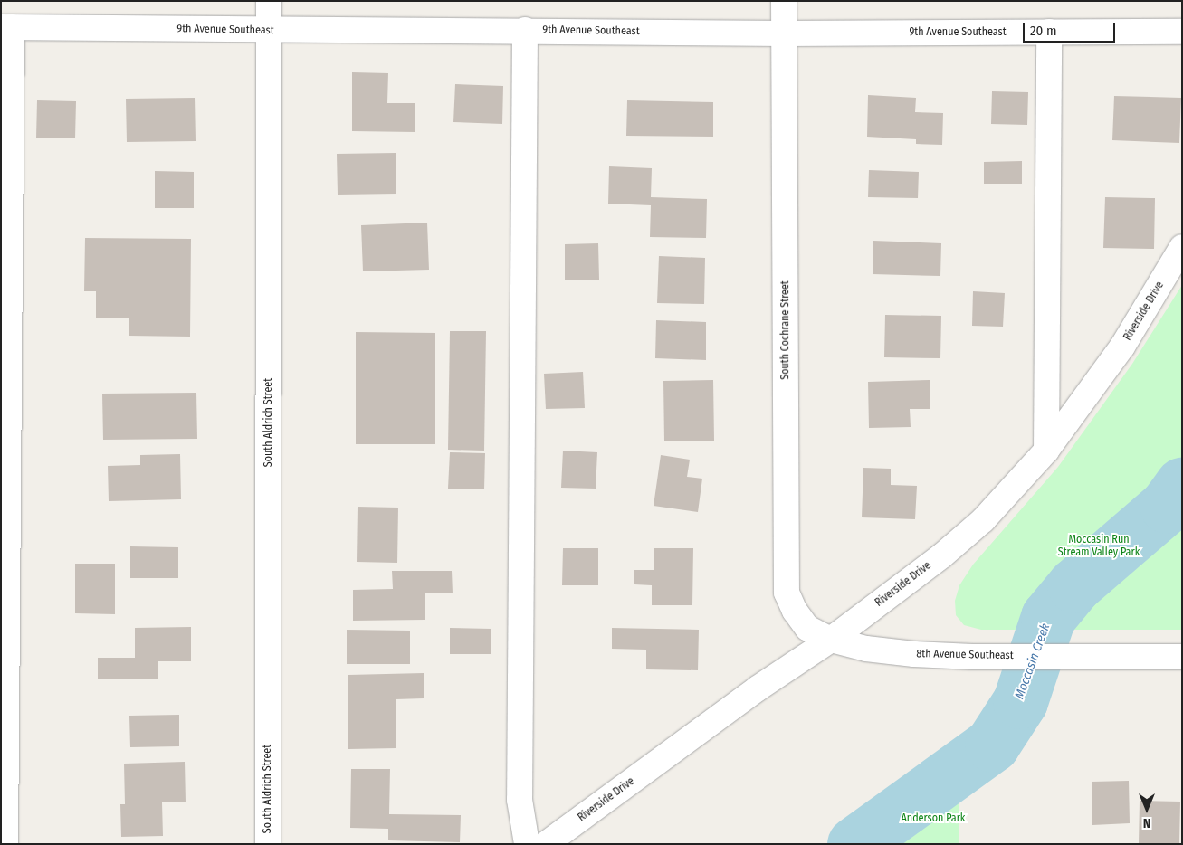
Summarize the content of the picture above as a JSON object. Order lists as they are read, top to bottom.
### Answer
{
  "streets": {
    "street": [
      "9th Avenue Southeast",
      "Riverside Drive",
      "South Cochrane Street",
      "South Aldrich Street",
      "8th Avenue Southeast"
    ]
  },
  "crossings": [
    ["9th Avenue Southeast", "South Cochrane Street"],
    ["9th Avenue Southeast", "South Aldrich Street"],
    ["Riverside Drive", "South Cochrane Street"],
    ["Riverside Drive", "8th Avenue Southeast"],
    ["South Cochrane Street", "8th Avenue Southeast"]
  ],
  "water": ["Moccasin Creek"],
  "parks": ["Moccasin Run Stream Valley Park", "Anderson Park"],
  "scale_bar": "20 m",
  "north": "bottom"
}
